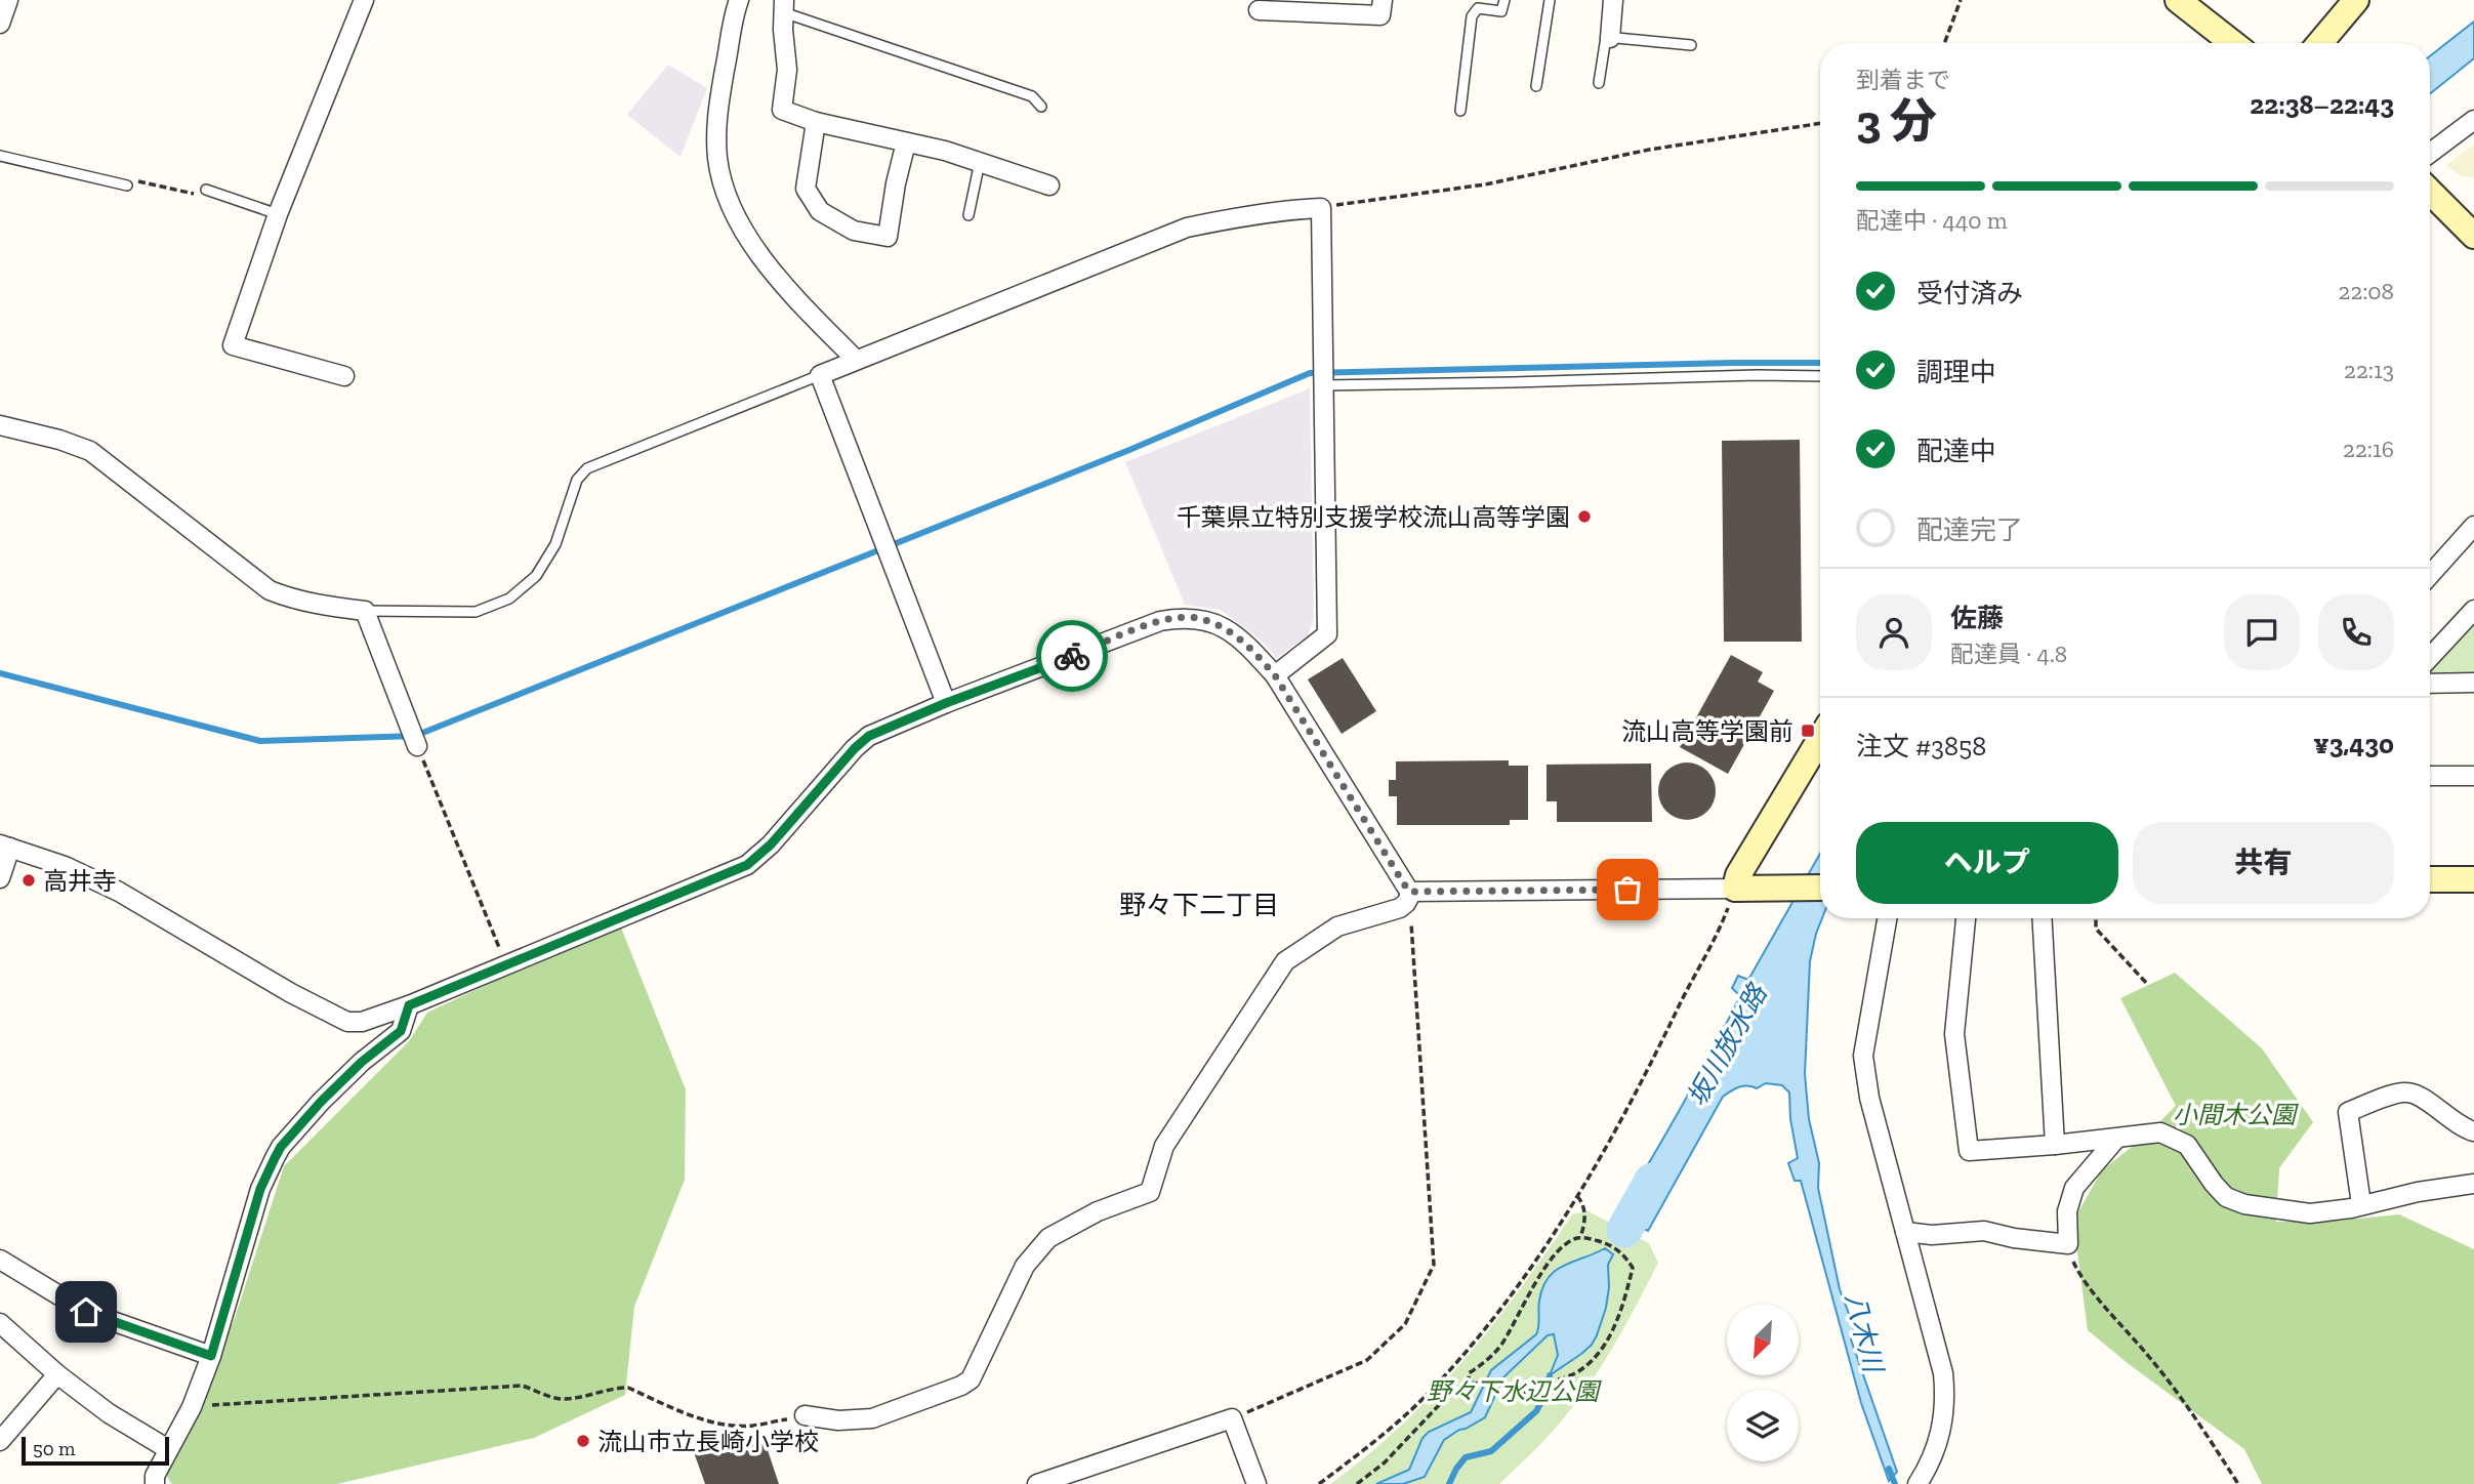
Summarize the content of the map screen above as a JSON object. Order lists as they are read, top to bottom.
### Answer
{
  "districts": ["野々下二丁目"],
  "water": ["坂川放水路", "八木川"],
  "parks": ["小間木公園", "野々下水辺公園"],
  "places": {
    "other": ["千葉県立特別支援学校流山高等学園", "高井寺", "流山市立長崎小学校"],
    "transit": ["流山高等学園前"]
  },
  "scale_bar": "50 m",
  "north": "bottom left",
  "page": {
    "heading": ["3 分", "到着まで", "22:38–22:43"],
    "panel": [
      "佐藤",
      "配達員 · 4.8",
      "注文 #3858",
      "¥3,430"
    ],
    "bar": "配達中 · 440 m",
    "list": [
      ["受付済み", "22:08"],
      ["調理中", "22:13"],
      ["配達中", "22:16"],
      "配達完了"
    ],
    "buttons": ["ヘルプ", "共有"],
    "scale": "50 m"
  }
}
